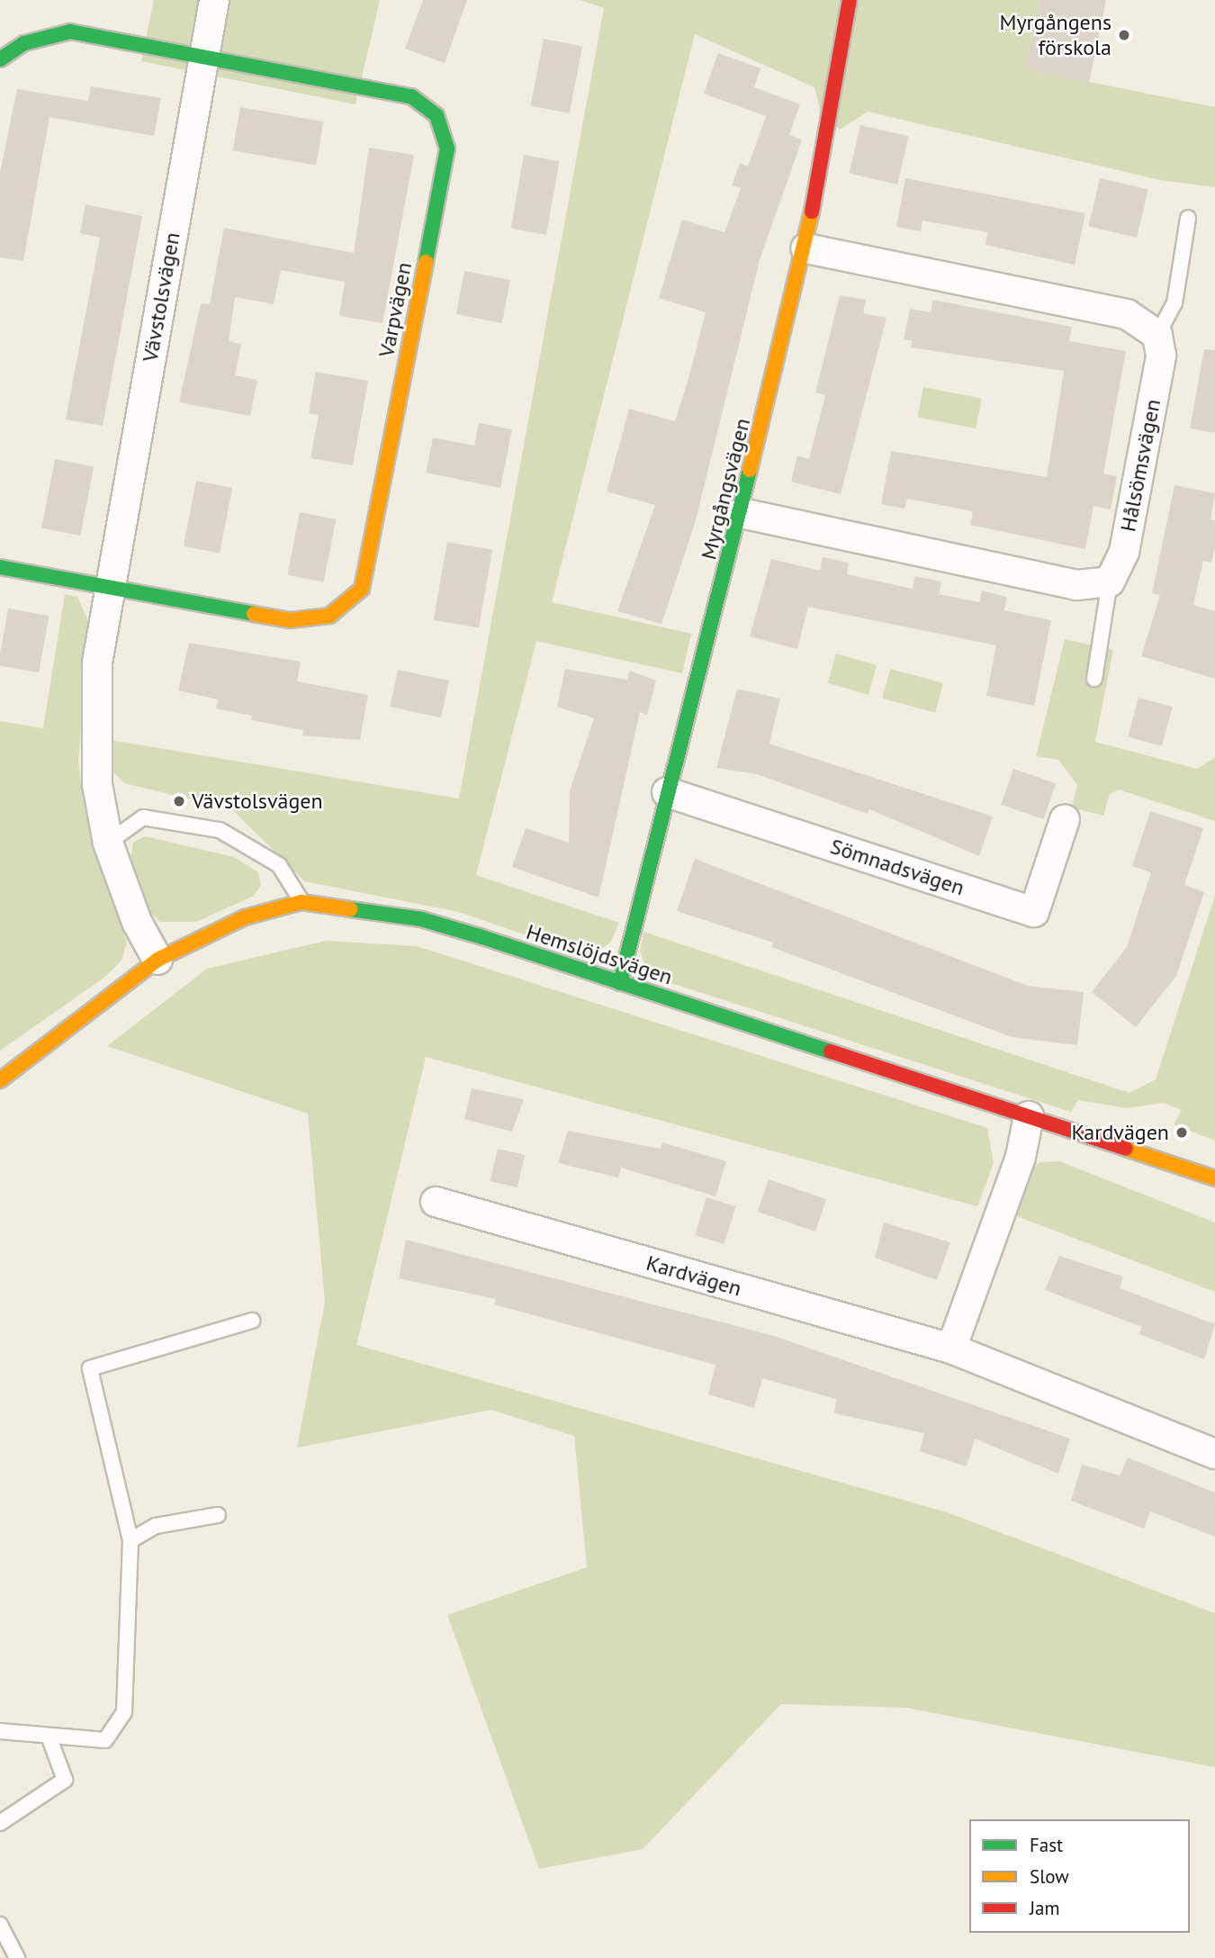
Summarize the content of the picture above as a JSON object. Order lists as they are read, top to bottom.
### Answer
{
  "streets": {
    "street": [
      "Vävstolsvägen",
      "Varpvägen",
      "Hålsömsvägen",
      "Myrgångsvägen",
      "Sömnadsvägen",
      "Hemslöjdsvägen",
      "Kardvägen"
    ]
  },
  "crossings": [
    ["Vävstolsvägen", "Varpvägen"],
    ["Vävstolsvägen", "Hemslöjdsvägen"],
    ["Myrgångsvägen", "Sömnadsvägen"],
    ["Myrgångsvägen", "Hemslöjdsvägen"]
  ],
  "places": ["Myrgångens förskola", "Vävstolsvägen", "Kardvägen"],
  "legend": ["Fast", "Slow", "Jam"]
}
